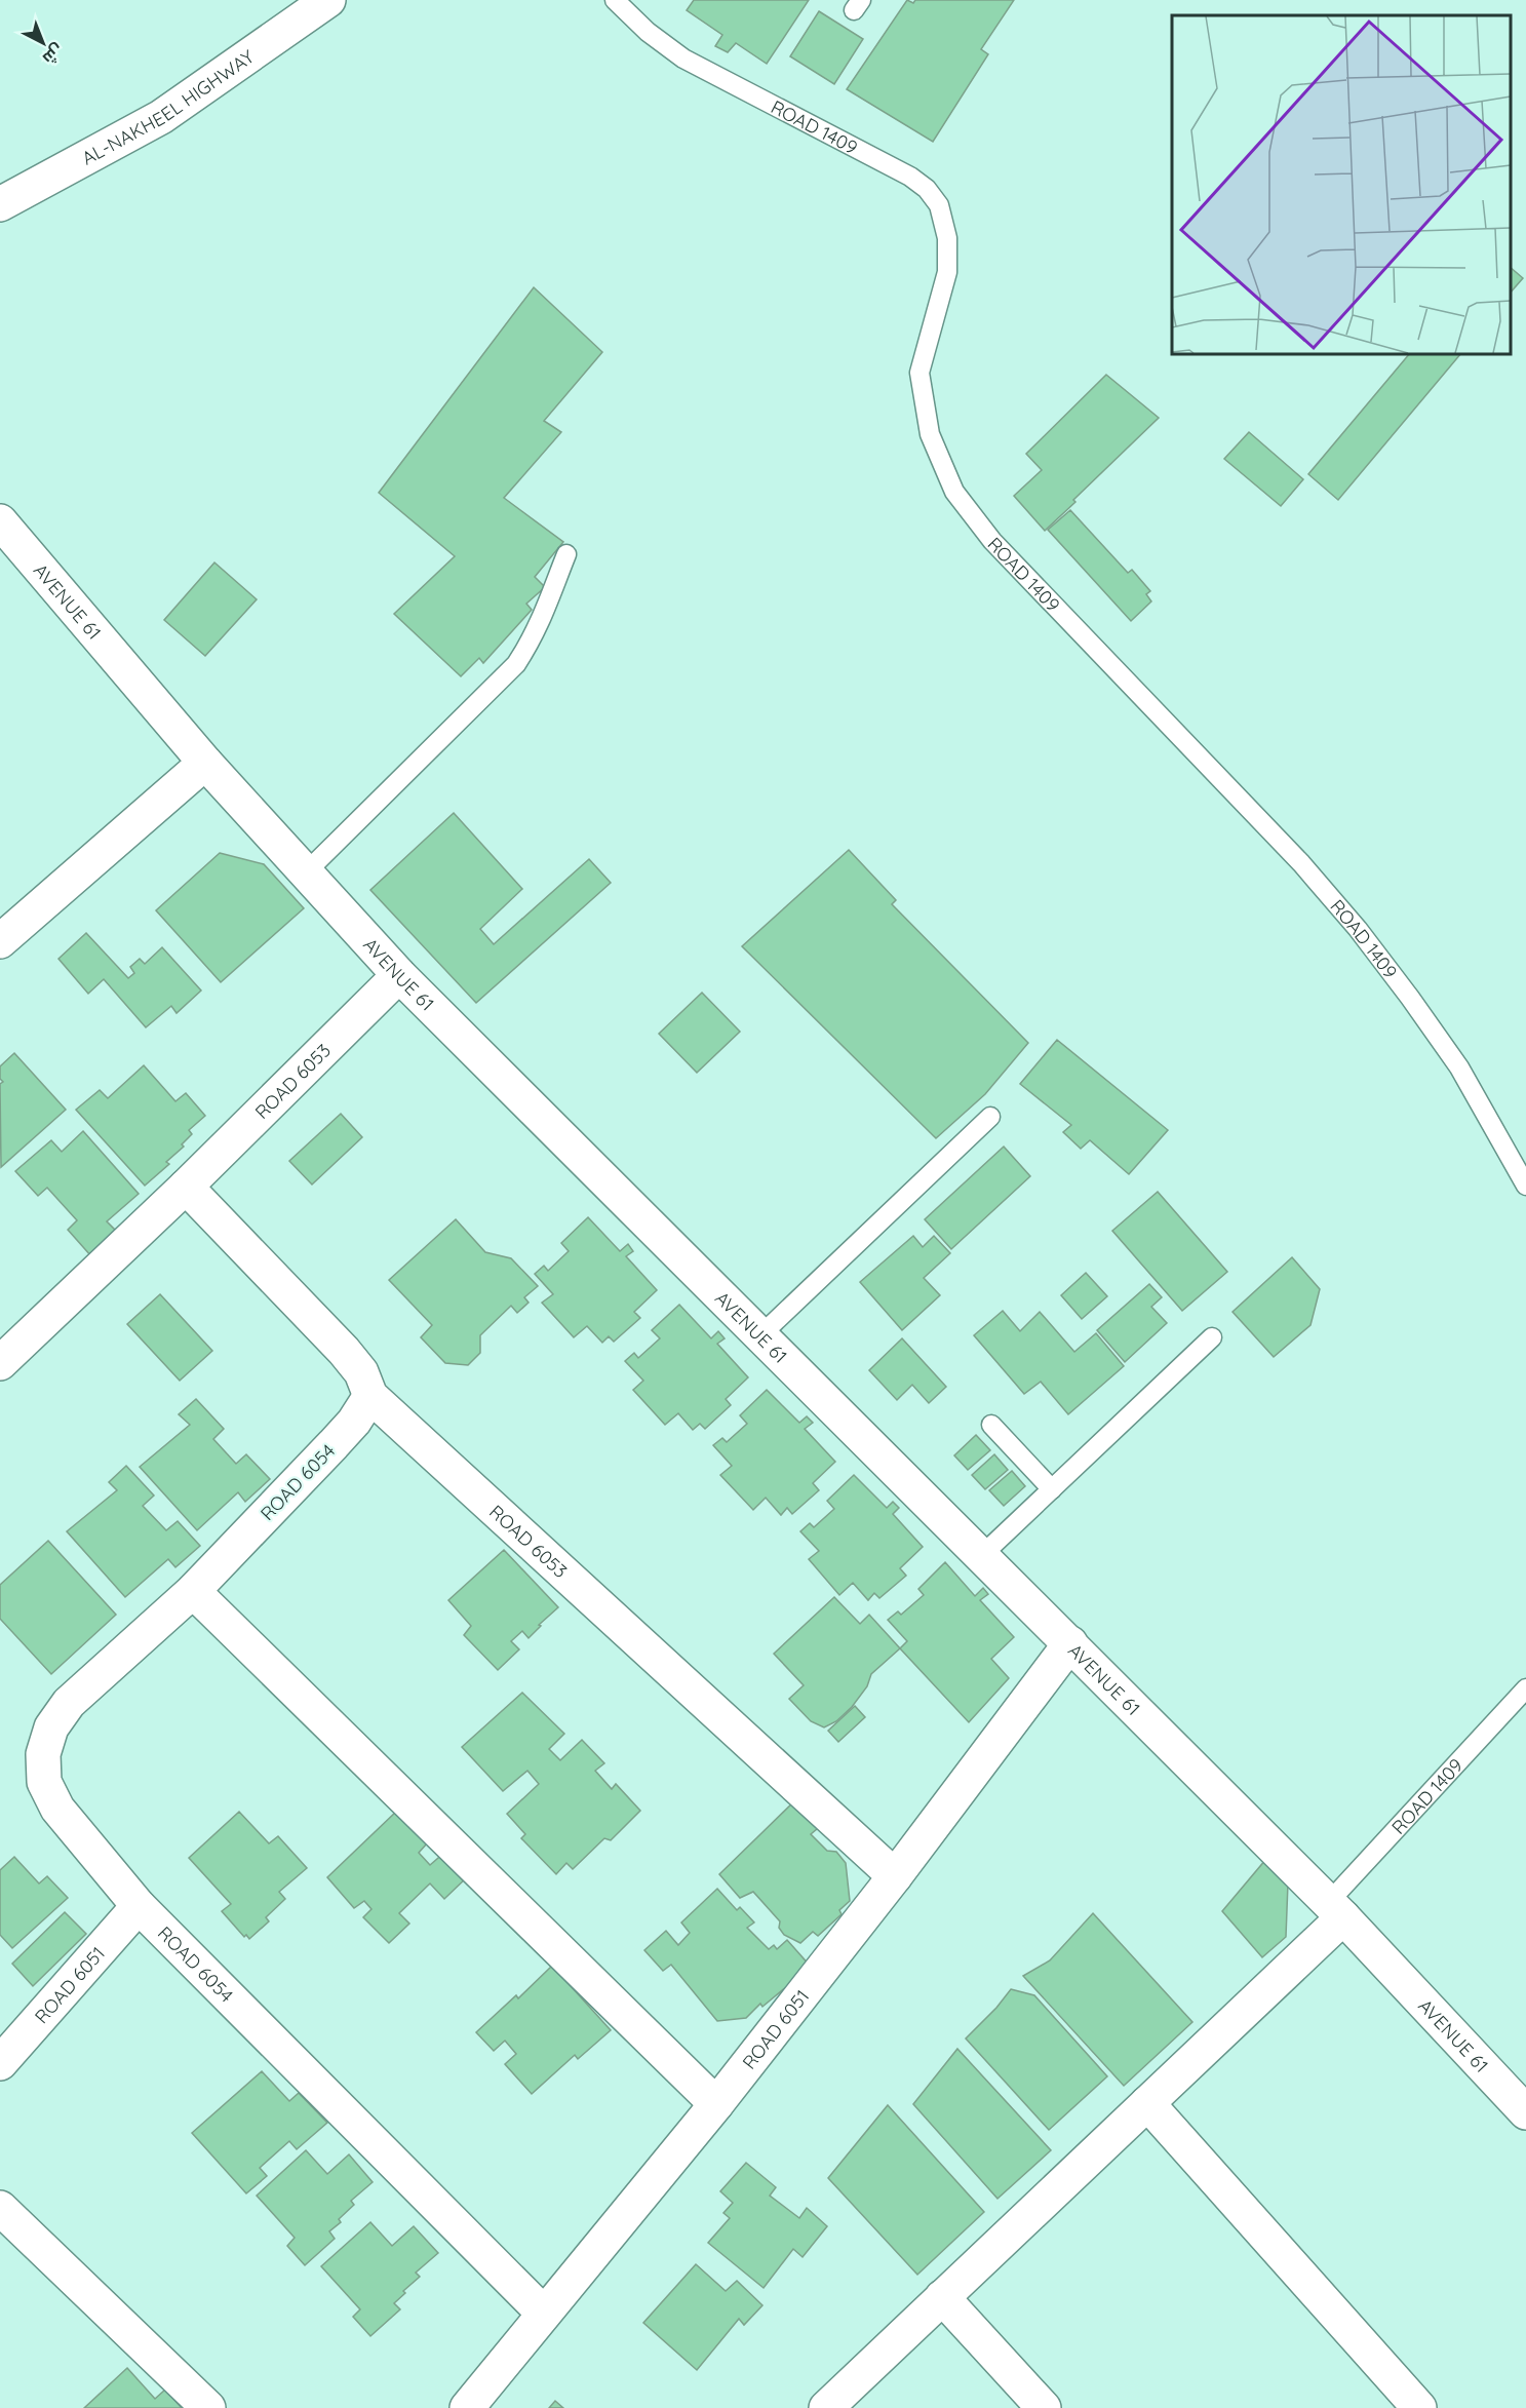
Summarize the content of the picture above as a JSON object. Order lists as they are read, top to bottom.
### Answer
{
  "streets": {
    "street": [
      "AL-NAKHEEL HIGHWAY",
      "AVENUE 61",
      "ROAD 6053",
      "ROAD 6054",
      "ROAD 6051"
    ],
    "lane": ["ROAD 1409"]
  },
  "crossings": [
    ["ROAD 1409", "AVENUE 61"],
    ["AVENUE 61", "ROAD 6053"],
    ["AVENUE 61", "ROAD 6051"],
    ["ROAD 6053", "ROAD 6054"],
    ["ROAD 6053", "ROAD 6051"],
    ["ROAD 6054", "ROAD 6051"]
  ],
  "north": "bottom right"
}
